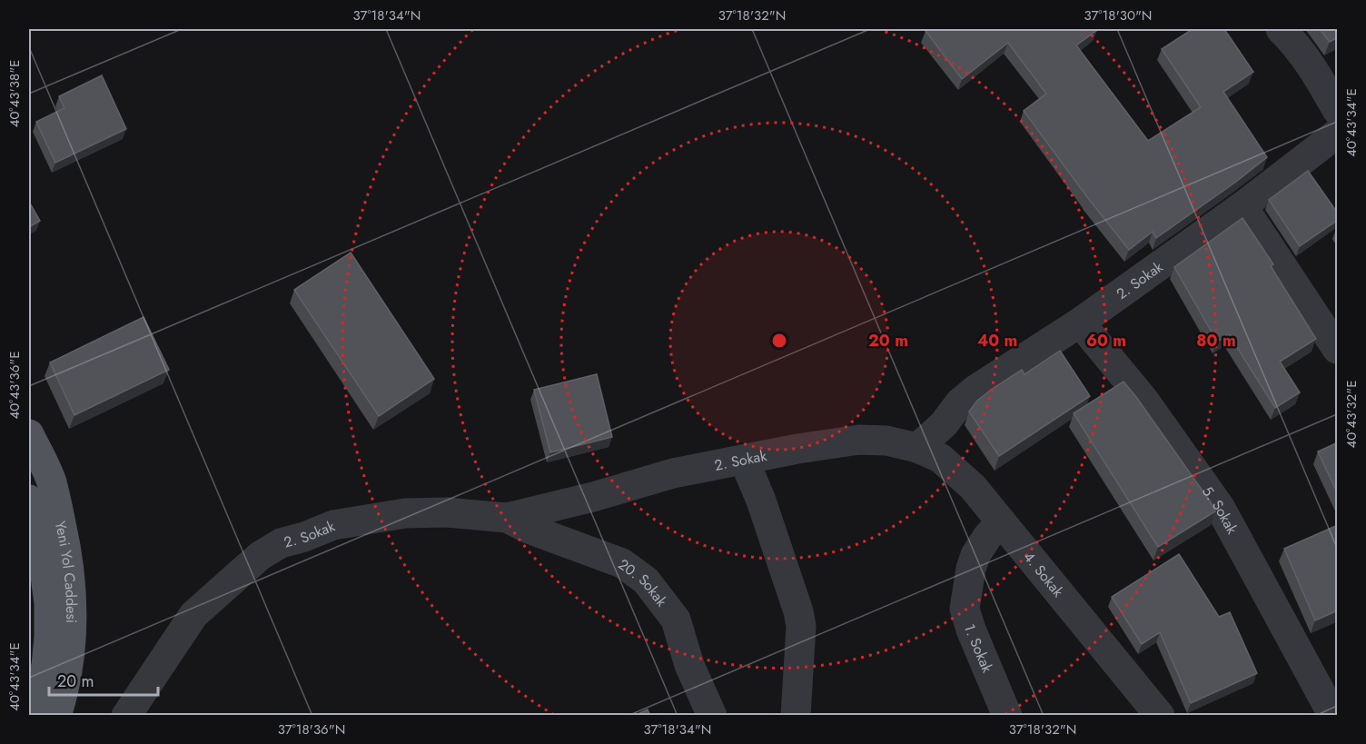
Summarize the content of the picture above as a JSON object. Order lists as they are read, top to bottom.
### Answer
{
  "streets": {
    "main road": ["Yeni Yol Caddesi"],
    "street": [
      "2. Sokak",
      "5. Sokak",
      "4. Sokak",
      "20. Sokak",
      "1. Sokak"
    ]
  },
  "crossings": [
    ["2. Sokak", "5. Sokak"],
    ["2. Sokak", "4. Sokak"],
    ["2. Sokak", "20. Sokak"],
    ["4. Sokak", "1. Sokak"]
  ],
  "scale_bar": "20 m",
  "coordinates": [
    "37°18'34\"N",
    "37°18'32\"N",
    "37°18'30\"N",
    "40°43'38\"E",
    "40°43'34\"E",
    "40°43'36\"E",
    "40°43'32\"E",
    "37°18'36\"N"
  ],
  "rings": [
    "20 m",
    "40 m",
    "60 m",
    "80 m"
  ]
}
